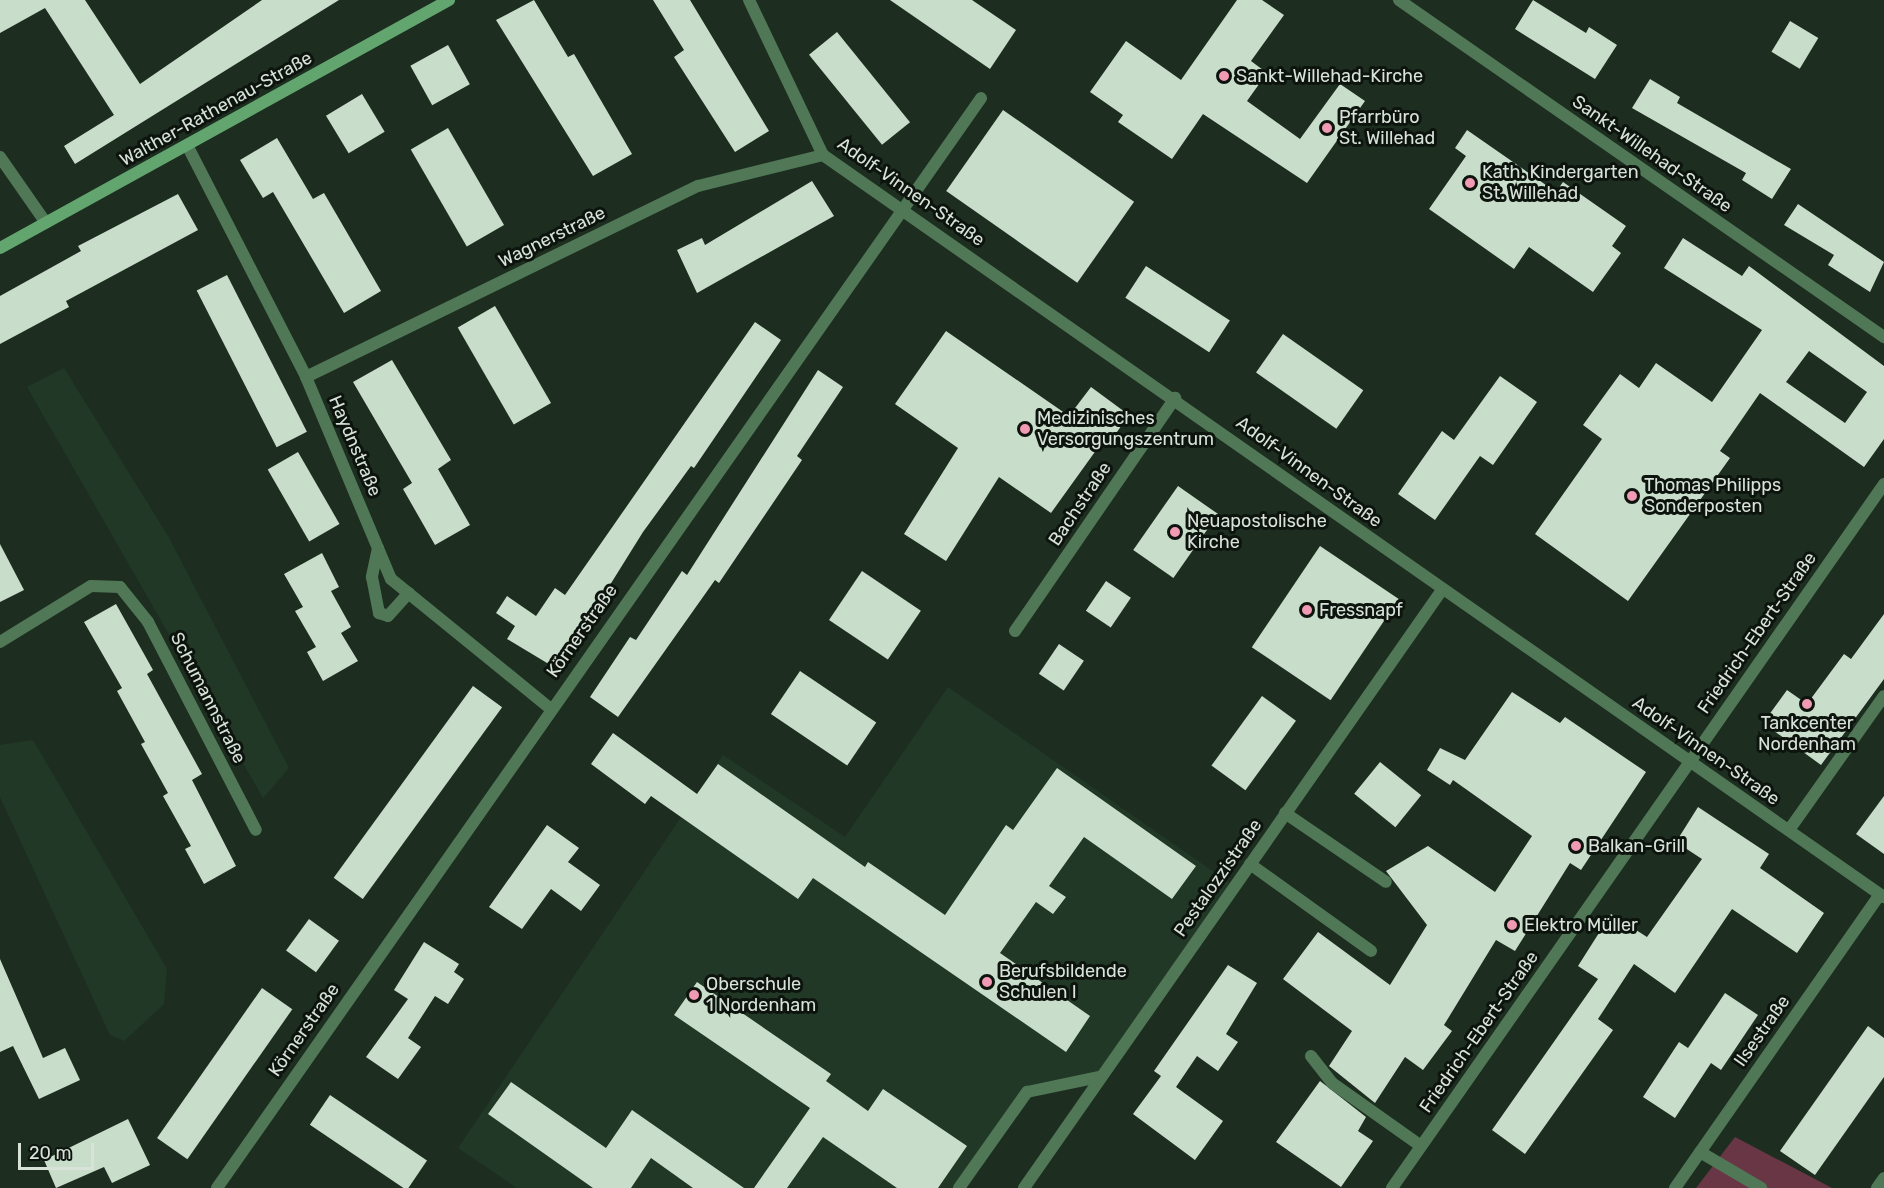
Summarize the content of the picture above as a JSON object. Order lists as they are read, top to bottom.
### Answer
{
  "streets": {
    "street": [
      "Walther-Rathenau-Straße",
      "Sankt-Willehad-Straße",
      "Adolf-Vinnen-Straße",
      "Wagnerstraße",
      "Haydnstraße",
      "Bachstraße",
      "Körnerstraße",
      "Friedrich-Ebert-Straße",
      "Schumannstraße",
      "Pestalozzistraße",
      "Ilsestraße"
    ]
  },
  "crossings": [
    ["Walther-Rathenau-Straße", "Haydnstraße"],
    ["Adolf-Vinnen-Straße", "Wagnerstraße"],
    ["Adolf-Vinnen-Straße", "Bachstraße"],
    ["Adolf-Vinnen-Straße", "Körnerstraße"],
    ["Adolf-Vinnen-Straße", "Friedrich-Ebert-Straße"],
    ["Adolf-Vinnen-Straße", "Pestalozzistraße"],
    ["Adolf-Vinnen-Straße", "Ilsestraße"],
    ["Wagnerstraße", "Haydnstraße"],
    ["Haydnstraße", "Körnerstraße"]
  ],
  "places": [
    "Sankt-Willehad-Kirche",
    "Pfarrbüro St. Willehad",
    "Kath. Kindergarten St. Willehad",
    "Medizinisches Versorgungszentrum",
    "Thomas Philipps Sonderposten",
    "Neuapostolische Kirche",
    "Fressnapf",
    "Tankcenter Nordenham",
    "Balkan-Grill",
    "Elektro Müller",
    "Berufsbildende Schulen I",
    "Oberschule 1 Nordenham"
  ],
  "scale_bar": "20 m"
}
